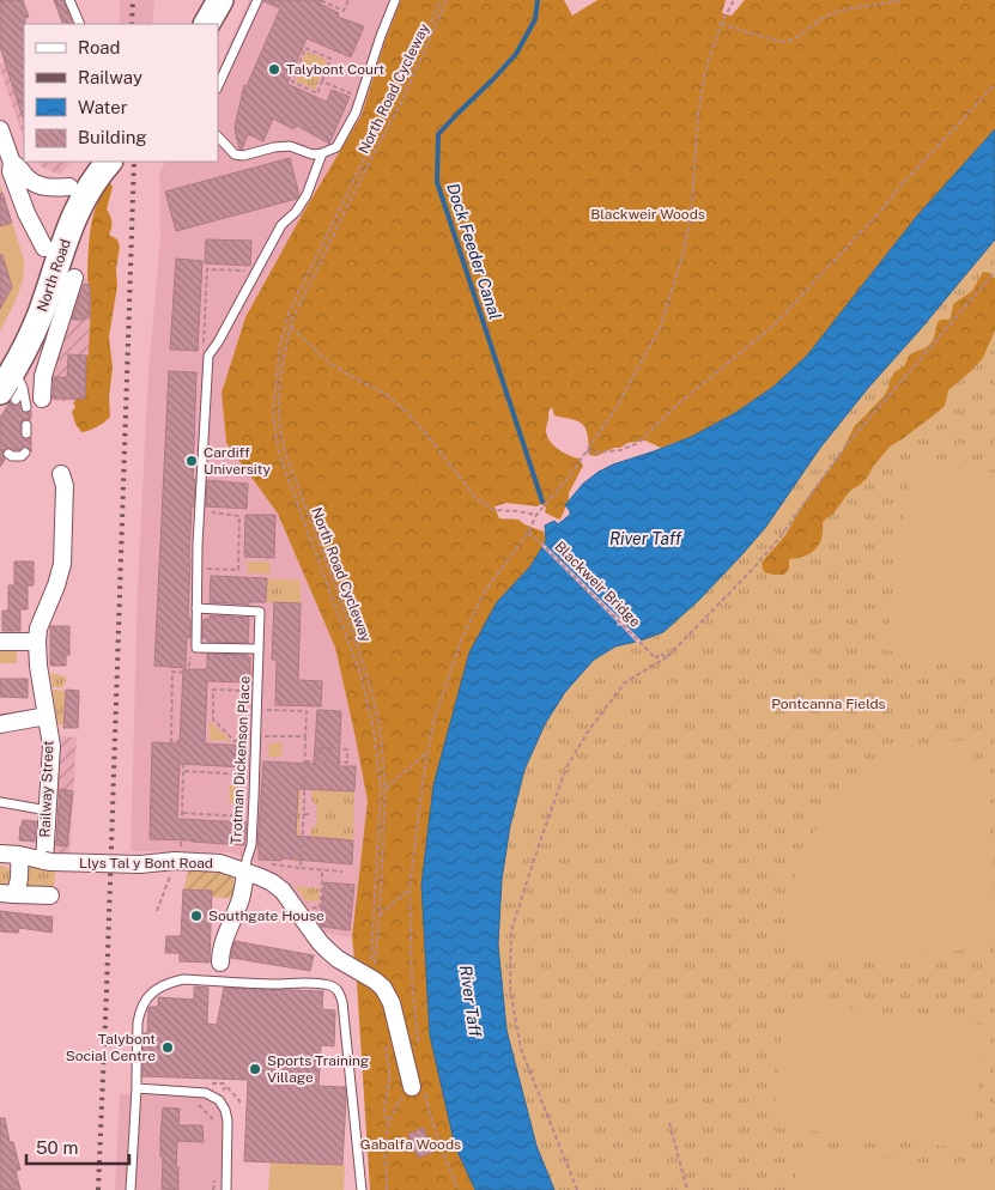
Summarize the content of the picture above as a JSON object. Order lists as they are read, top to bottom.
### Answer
{
  "streets": {
    "main road": ["North Road"],
    "street": ["Railway Street", "Llys Tal y Bont Road"],
    "lane": ["Trotman Dickenson Place"],
    "path": ["North Road Cycleway", "Blackweir Bridge"]
  },
  "crossings": [
    ["North Road Cycleway", "Llys Tal y Bont Road"],
    ["Trotman Dickenson Place", "Llys Tal y Bont Road"],
    ["Railway Street", "Llys Tal y Bont Road"]
  ],
  "water": ["Dock Feeder Canal", "River Taff"],
  "parks": ["Blackweir Woods", "Pontcanna Fields", "Gabalfa Woods"],
  "places": [
    "Talybont Court",
    "Cardiff University",
    "Southgate House",
    "Talybont Social Centre",
    "Sports Training Village"
  ],
  "legend": [
    "Road",
    "Railway",
    "Water",
    "Building"
  ],
  "scale_bar": "50 m"
}
